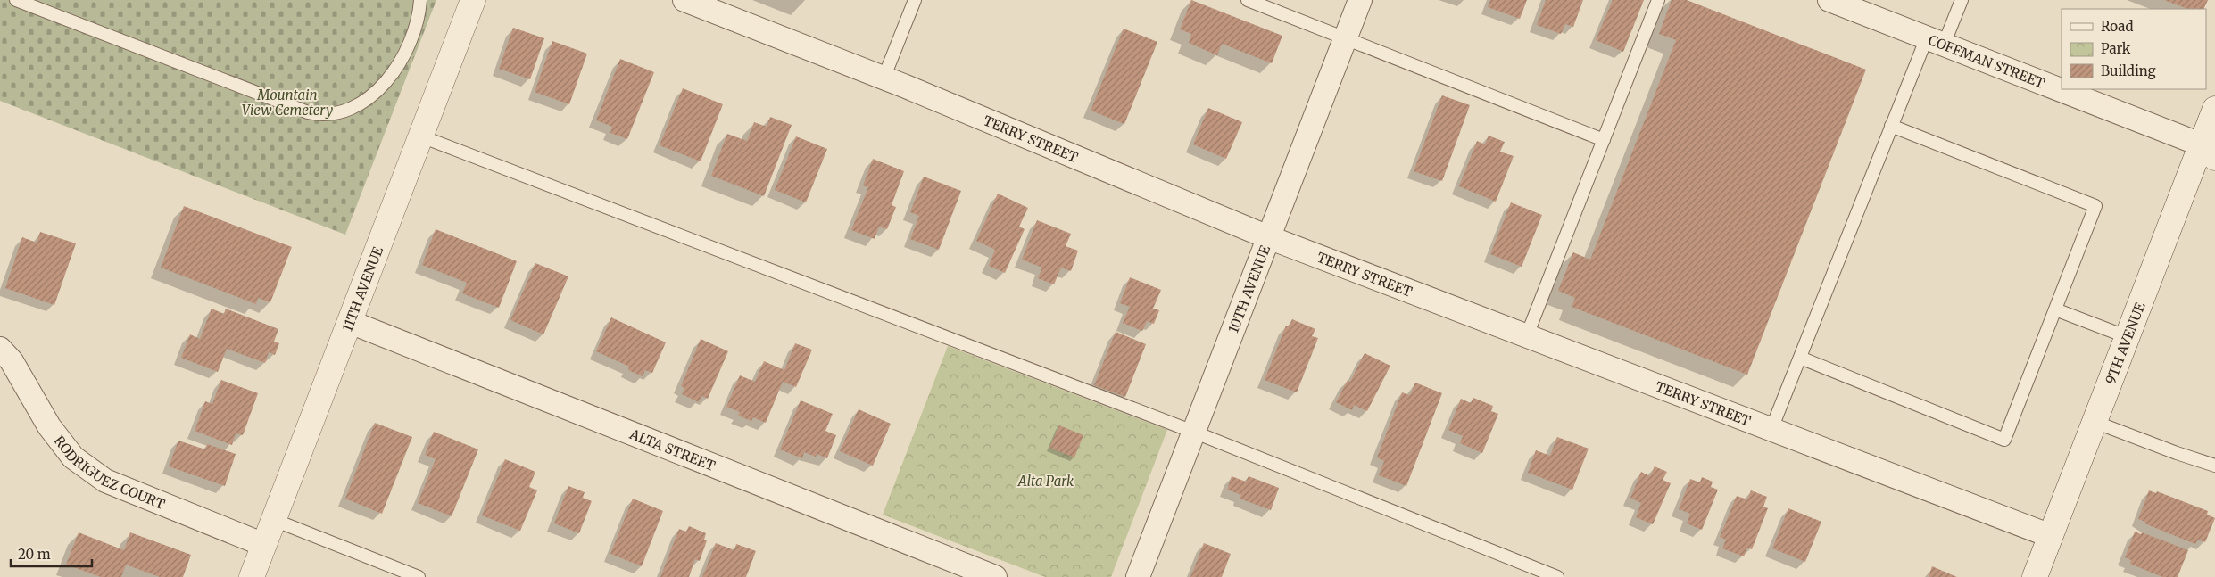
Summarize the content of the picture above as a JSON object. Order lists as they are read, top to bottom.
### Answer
{
  "streets": {
    "street": [
      "COFFMAN STREET",
      "TERRY STREET",
      "10TH AVENUE",
      "11TH AVENUE",
      "9TH AVENUE",
      "ALTA STREET",
      "RODRIGUEZ COURT"
    ]
  },
  "crossings": [
    ["COFFMAN STREET", "9TH AVENUE"],
    ["TERRY STREET", "10TH AVENUE"],
    ["TERRY STREET", "9TH AVENUE"],
    ["11TH AVENUE", "ALTA STREET"],
    ["11TH AVENUE", "RODRIGUEZ COURT"]
  ],
  "parks": ["Mountain View Cemetery", "Alta Park"],
  "legend": ["Road", "Park", "Building"],
  "scale_bar": "20 m"
}
